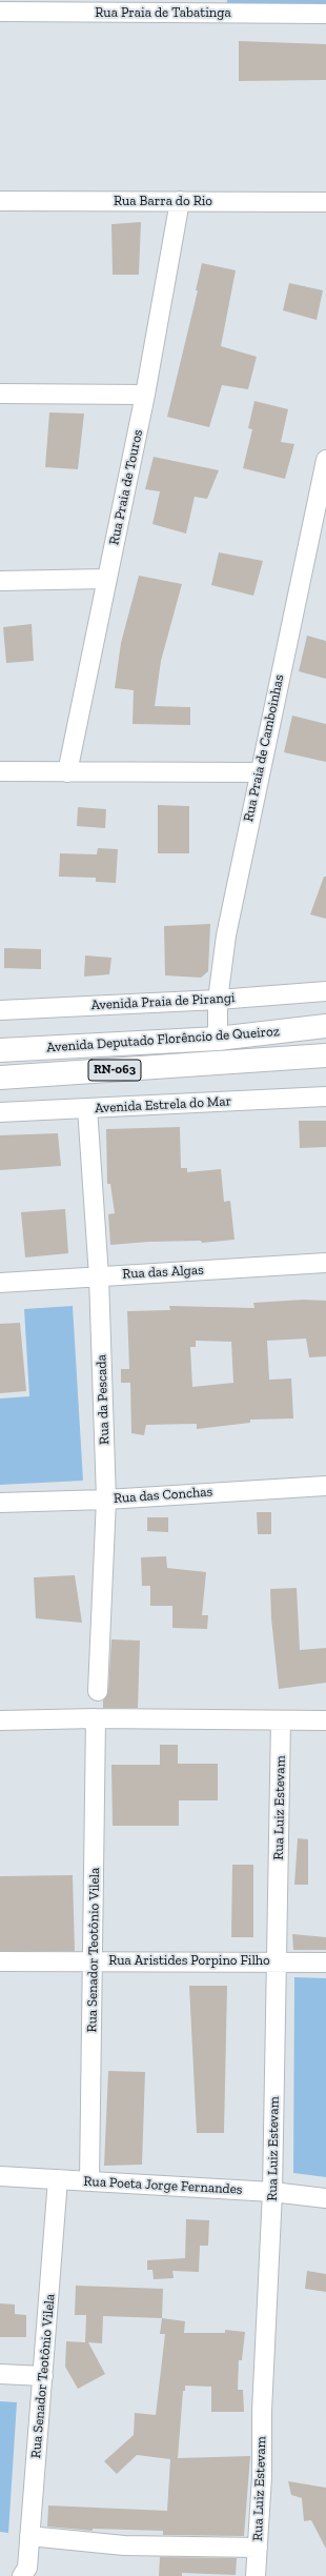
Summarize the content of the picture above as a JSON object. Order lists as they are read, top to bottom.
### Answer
{
  "streets": {
    "main road": ["Avenida Deputado Florêncio de Queiroz", "RN-063"],
    "street": [
      "Rua Praia de Tabatinga",
      "Rua Barra do Rio",
      "Rua Praia de Touros",
      "Rua Praia de Camboinhas",
      "Avenida Praia de Pirangi",
      "Avenida Estrela do Mar",
      "Rua das Algas",
      "Rua da Pescada",
      "Rua das Conchas",
      "Rua Luiz Estevam",
      "Rua Senador Teotônio Vilela",
      "Rua Aristides Porpino Filho",
      "Rua Poeta Jorge Fernandes"
    ]
  },
  "crossings": [
    ["Rua Barra do Rio", "Rua Praia de Touros"],
    ["Rua Praia de Camboinhas", "Avenida Praia de Pirangi"],
    ["Rua Praia de Camboinhas", "Avenida Deputado Florêncio de Queiroz"],
    ["Avenida Estrela do Mar", "Rua da Pescada"],
    ["Rua das Algas", "Rua da Pescada"],
    ["Rua da Pescada", "Rua das Conchas"],
    ["Rua Luiz Estevam", "Rua Aristides Porpino Filho"],
    ["Rua Luiz Estevam", "Rua Poeta Jorge Fernandes"],
    ["Rua Senador Teotônio Vilela", "Rua Aristides Porpino Filho"],
    ["Rua Senador Teotônio Vilela", "Rua Poeta Jorge Fernandes"]
  ]
}
